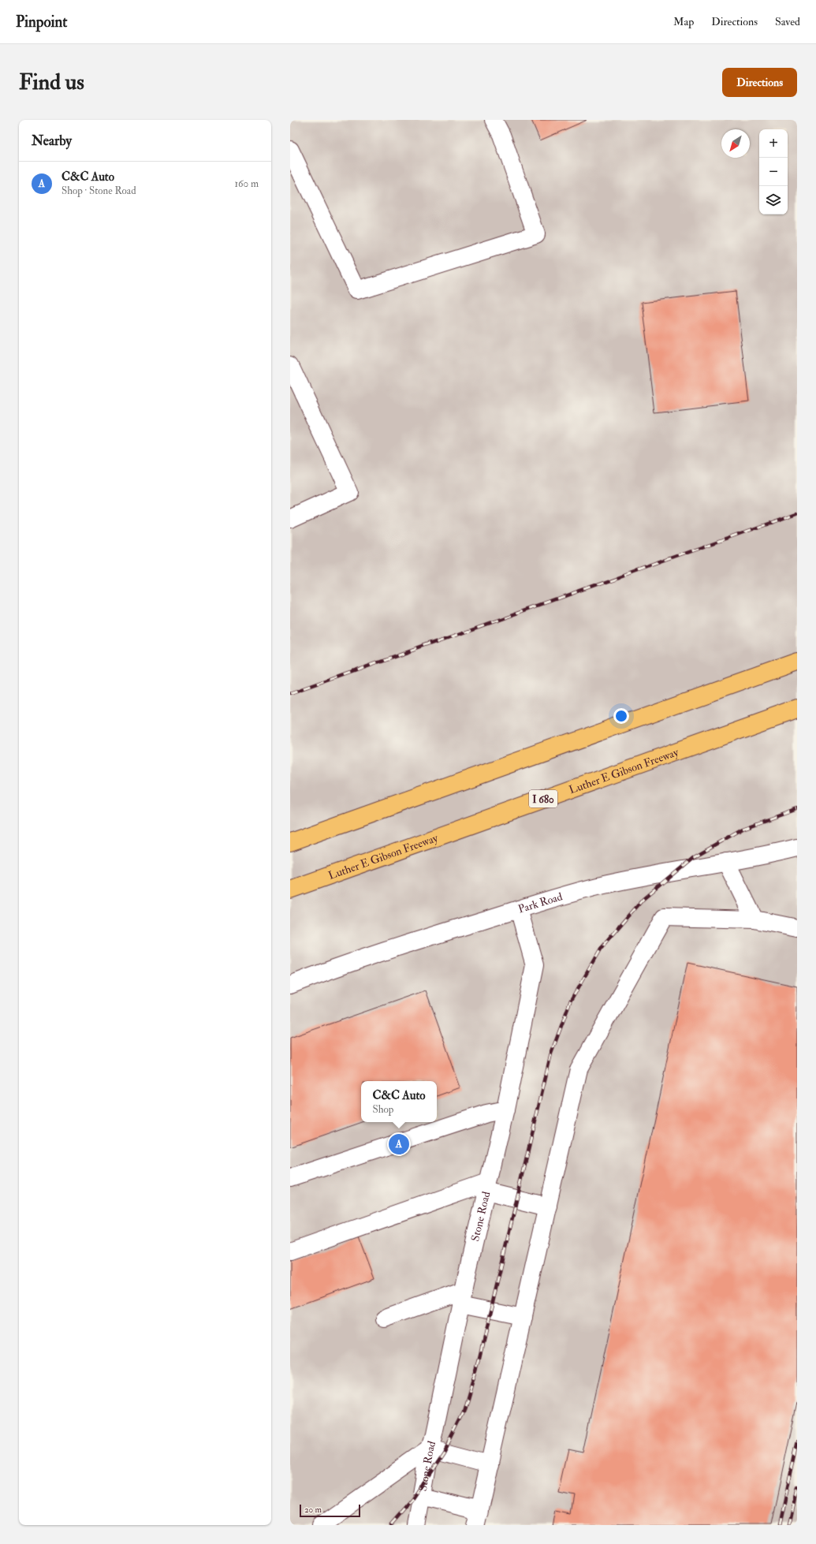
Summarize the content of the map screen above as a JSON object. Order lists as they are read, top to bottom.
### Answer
{
  "streets": {
    "highway": ["Luther E Gibson Freeway", "I 680"],
    "street": ["Park Road", "Stone Road"]
  },
  "crossings": [
    ["Park Road", "Stone Road"]
  ],
  "scale_bar": "20 m",
  "north": "bottom left",
  "page": {
    "header": "Pinpoint",
    "nav": ["Map", "Directions", "Saved"],
    "buttons": "Directions",
    "title": "Find us",
    "heading": "Nearby",
    "map_buttons": ["+", "−"],
    "list": [
      {
        "mark": "A",
        "name": "C&C Auto",
        "note": "Shop · Stone Road",
        "value": "160 m"
      }
    ],
    "popup": ["C&C Auto", "Shop"],
    "pins": "A",
    "scale": "20 m"
  }
}
